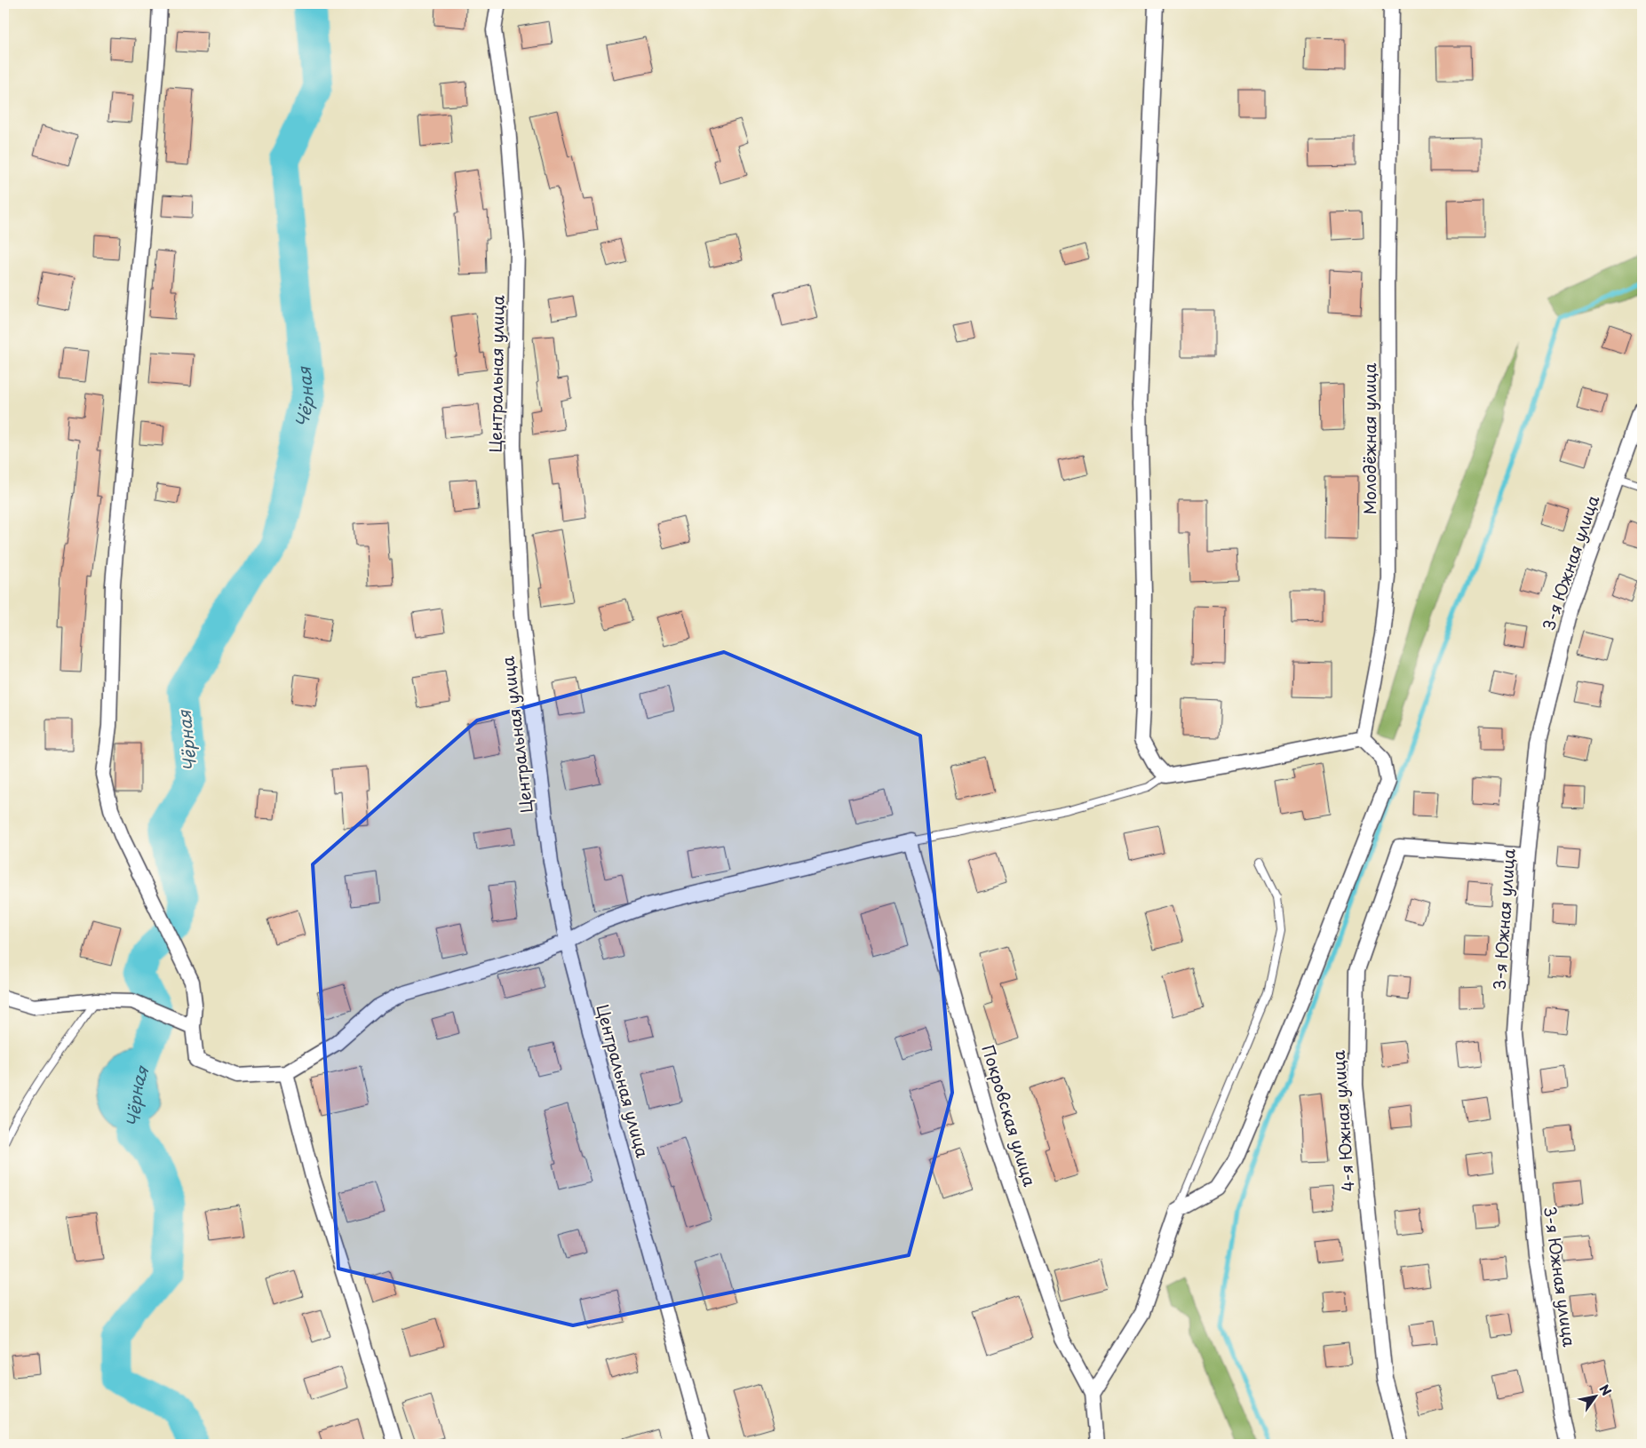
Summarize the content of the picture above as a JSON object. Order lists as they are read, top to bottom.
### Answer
{
  "streets": {
    "street": [
      "Центральная улица",
      "Молодёжная улица",
      "3-я Южная улица",
      "Покровская улица",
      "4-я Южная улица"
    ]
  },
  "crossings": [
    ["3-я Южная улица", "4-я Южная улица"]
  ],
  "water": ["Чёрная"],
  "north": "top right"
}
